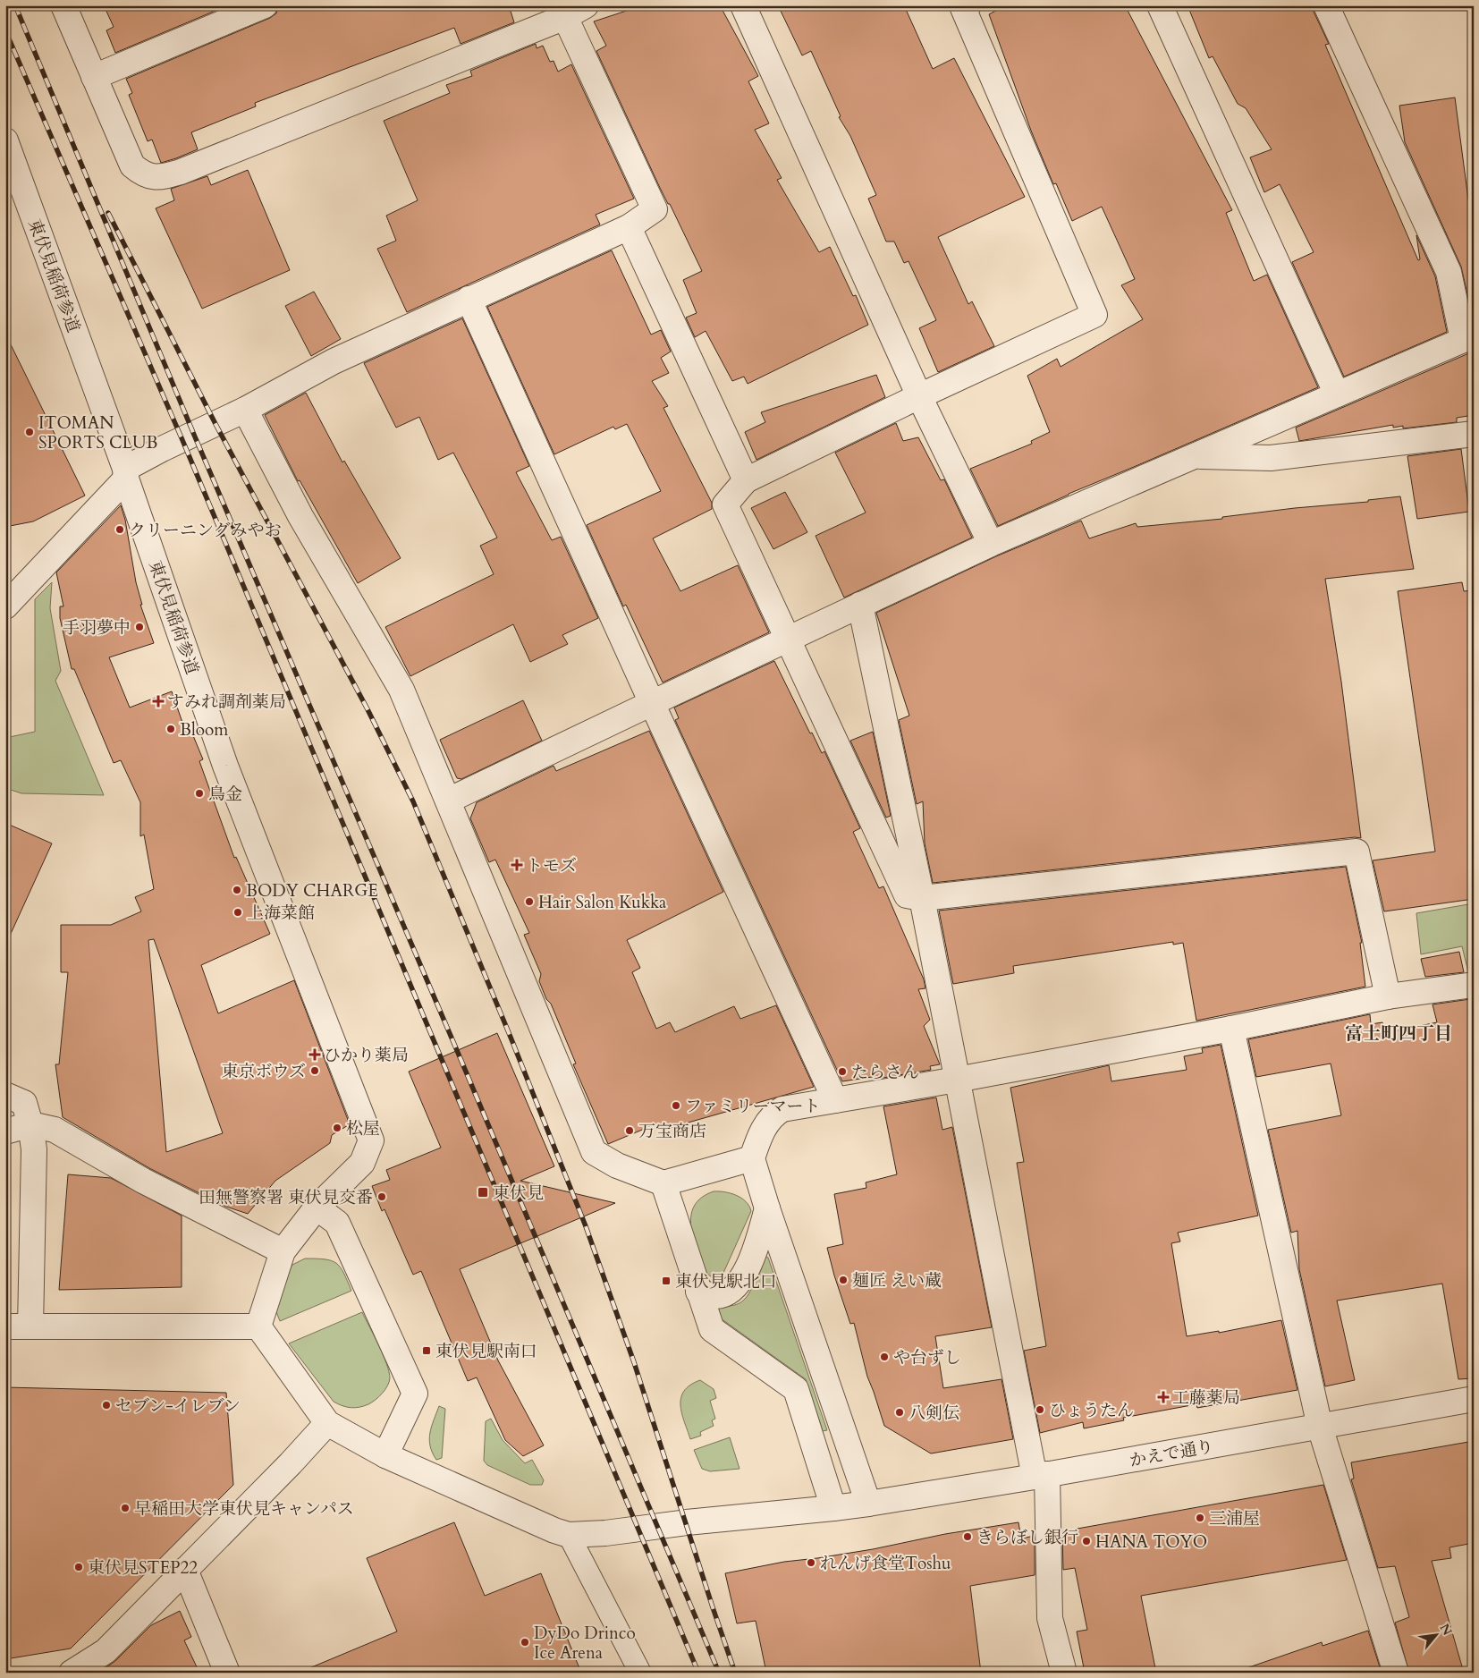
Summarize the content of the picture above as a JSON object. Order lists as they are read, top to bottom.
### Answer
{
  "streets": {
    "street": ["東伏見稲荷参道", "かえで通り"]
  },
  "districts": ["富士町四丁目"],
  "places": {
    "other": [
      "ITOMAN SPORTS CLUB",
      "クリーニングみやお",
      "手羽夢中",
      "Bloom",
      "鳥金",
      "BODY CHARGE",
      "Hair Salon Kukka",
      "上海菜館",
      "東京ボウズ",
      "たらさん",
      "ファミリーマート",
      "松屋",
      "万宝商店",
      "田無警察署 東伏見交番",
      "麺匠 えい蔵",
      "や台ずし",
      "セブン-イレブン",
      "ひょうたん",
      "八剣伝",
      "早稲田大学東伏見キャンパス",
      "三浦屋",
      "きらぼし銀行",
      "HANA TOYO",
      "れんげ食堂Toshu",
      "東伏見STEP22",
      "DyDo Drinco Ice Arena"
    ],
    "health": [
      "すみれ調剤薬局",
      "トモズ",
      "ひかり薬局",
      "工藤薬局"
    ],
    "transit": ["東伏見", "東伏見駅北口", "東伏見駅南口"]
  },
  "north": "top right"
}
